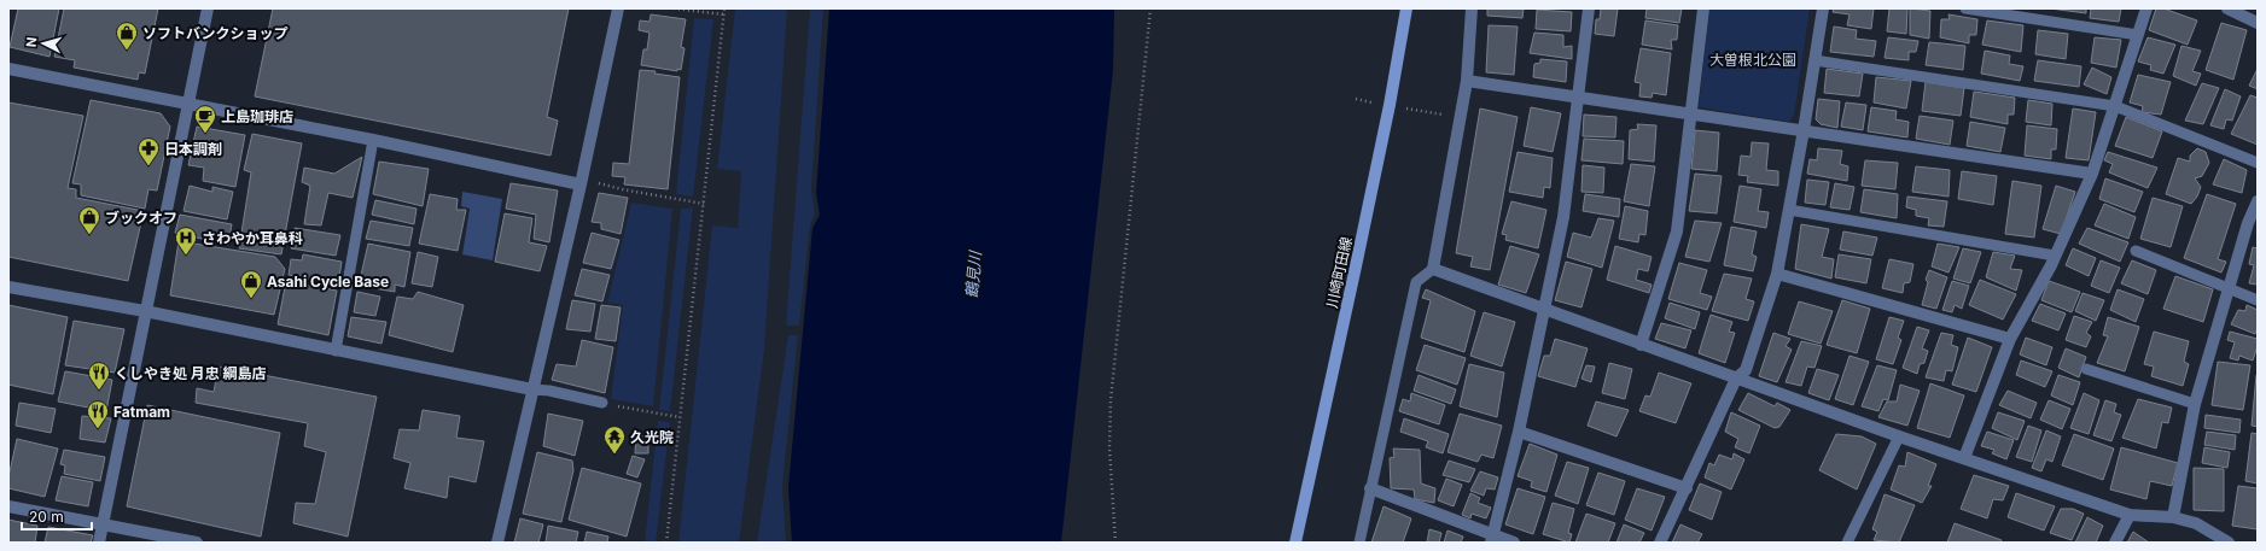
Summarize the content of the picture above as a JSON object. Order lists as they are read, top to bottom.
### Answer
{
  "streets": {
    "main road": ["川崎町田線"]
  },
  "water": ["鶴見川"],
  "parks": ["大曽根北公園"],
  "places": {
    "shop": ["ソフトバンクショップ", "ブックオフ", "Asahi Cycle Base"],
    "cafe": ["上島珈琲店"],
    "pharmacy": ["日本調剤"],
    "hospital": ["さわやか耳鼻科"],
    "restaurant": ["くしやき処 月忠 綱島店", "Fatmam"],
    "temple": ["久光院"]
  },
  "scale_bar": "20 m",
  "north": "left"
}
